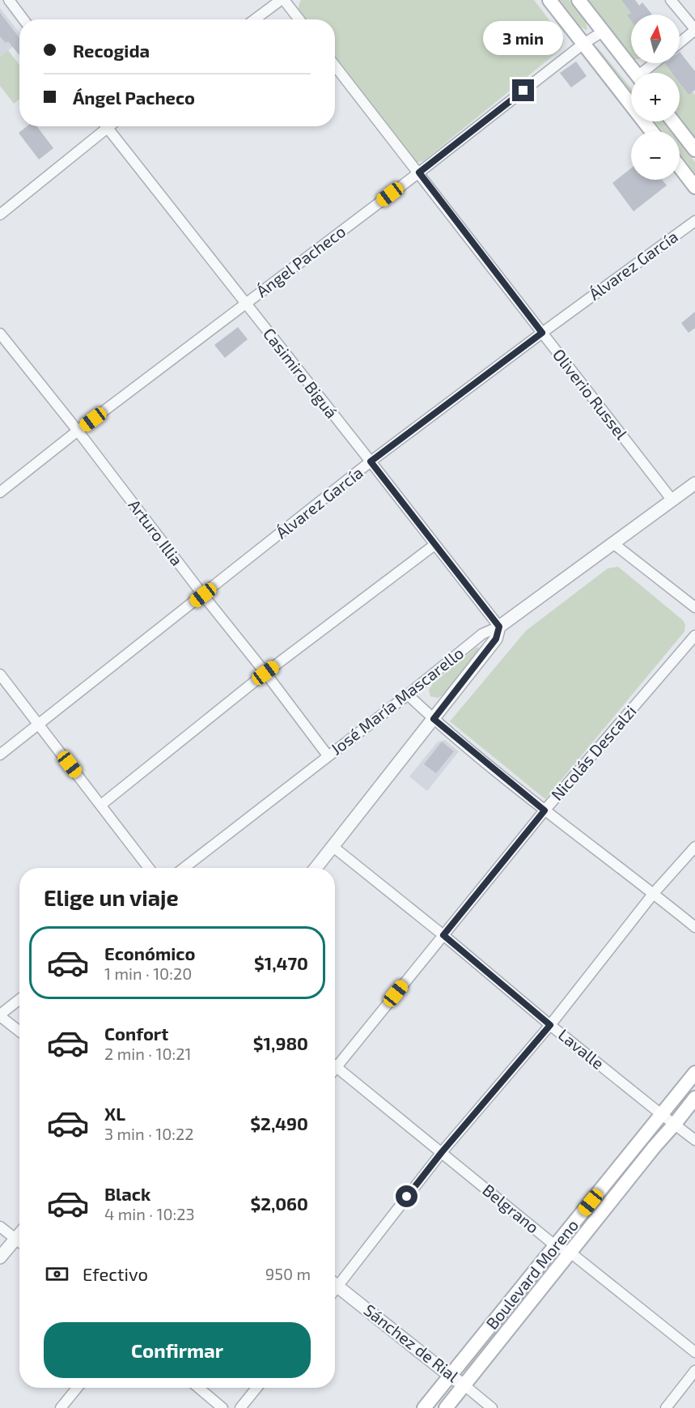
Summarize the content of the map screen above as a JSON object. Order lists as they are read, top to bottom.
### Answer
{
  "streets": {
    "main road": ["Boulevard Moreno"],
    "street": [
      "Ángel Pacheco",
      "Álvarez García",
      "Casimiro Biguá",
      "Oliverio Russel",
      "Arturo Illia",
      "José María Mascarello",
      "Nicolás Descalzi",
      "Lavalle",
      "Belgrano",
      "Sánchez de Rial"
    ]
  },
  "crossings": [
    ["Ángel Pacheco", "Casimiro Biguá"],
    ["Ángel Pacheco", "Oliverio Russel"],
    ["Ángel Pacheco", "Arturo Illia"],
    ["Álvarez García", "Casimiro Biguá"],
    ["Álvarez García", "Oliverio Russel"],
    ["Álvarez García", "Arturo Illia"],
    ["Casimiro Biguá", "José María Mascarello"],
    ["Oliverio Russel", "José María Mascarello"],
    ["Arturo Illia", "José María Mascarello"],
    ["Nicolás Descalzi", "Lavalle"],
    ["Lavalle", "Boulevard Moreno"],
    ["Belgrano", "Boulevard Moreno"],
    ["Boulevard Moreno", "Sánchez de Rial"]
  ],
  "north": "top",
  "page": {
    "map_buttons": ["+", "−"],
    "banner": ["Recogida", "Ángel Pacheco"],
    "bubble": "3 min",
    "heading": "Elige un viaje",
    "list": [
      {
        "name": "Económico",
        "note": "1 min · 10:20",
        "value": "$1,470"
      },
      {
        "name": "Confort",
        "note": "2 min · 10:21",
        "value": "$1,980"
      },
      {
        "name": "XL",
        "note": "3 min · 10:22",
        "value": "$2,490"
      },
      {
        "name": "Black",
        "note": "4 min · 10:23",
        "value": "$2,060"
      }
    ],
    "pay": ["Efectivo", "950 m"],
    "buttons": "Confirmar"
  }
}
